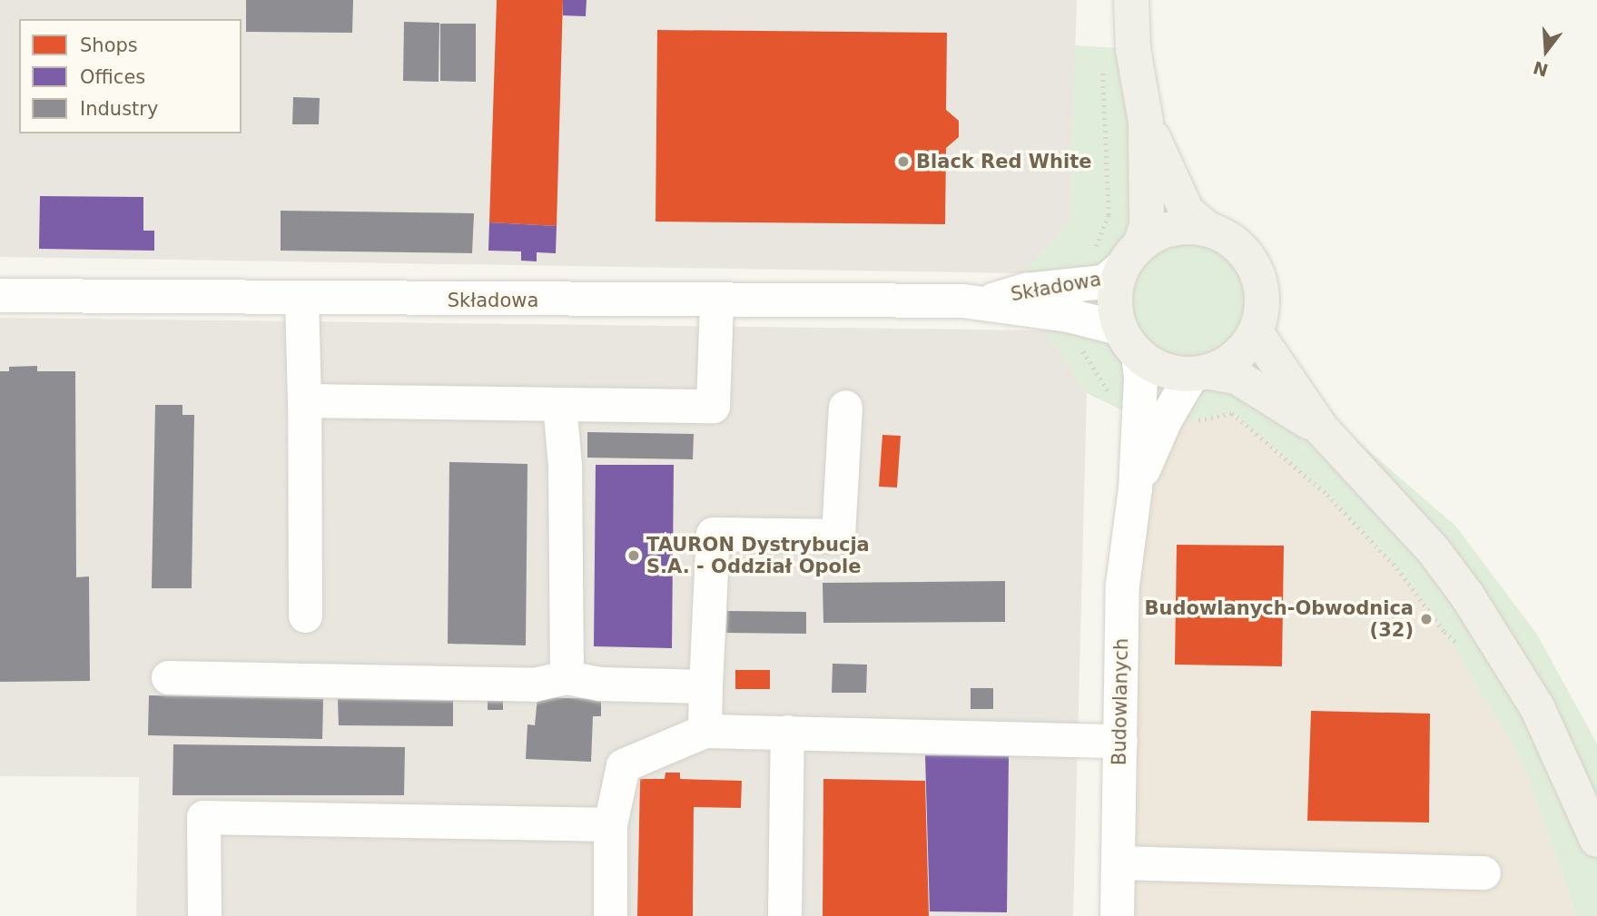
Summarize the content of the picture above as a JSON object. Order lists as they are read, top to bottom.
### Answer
{
  "streets": {
    "street": ["Składowa", "Budowlanych"]
  },
  "crossings": [
    ["Składowa", "Budowlanych"]
  ],
  "places": ["Black Red White", "TAURON Dystrybucja S.A. - Oddział Opole", "Budowlanych-Obwodnica (32)"],
  "legend": ["Shops", "Offices", "Industry"],
  "north": "bottom"
}
